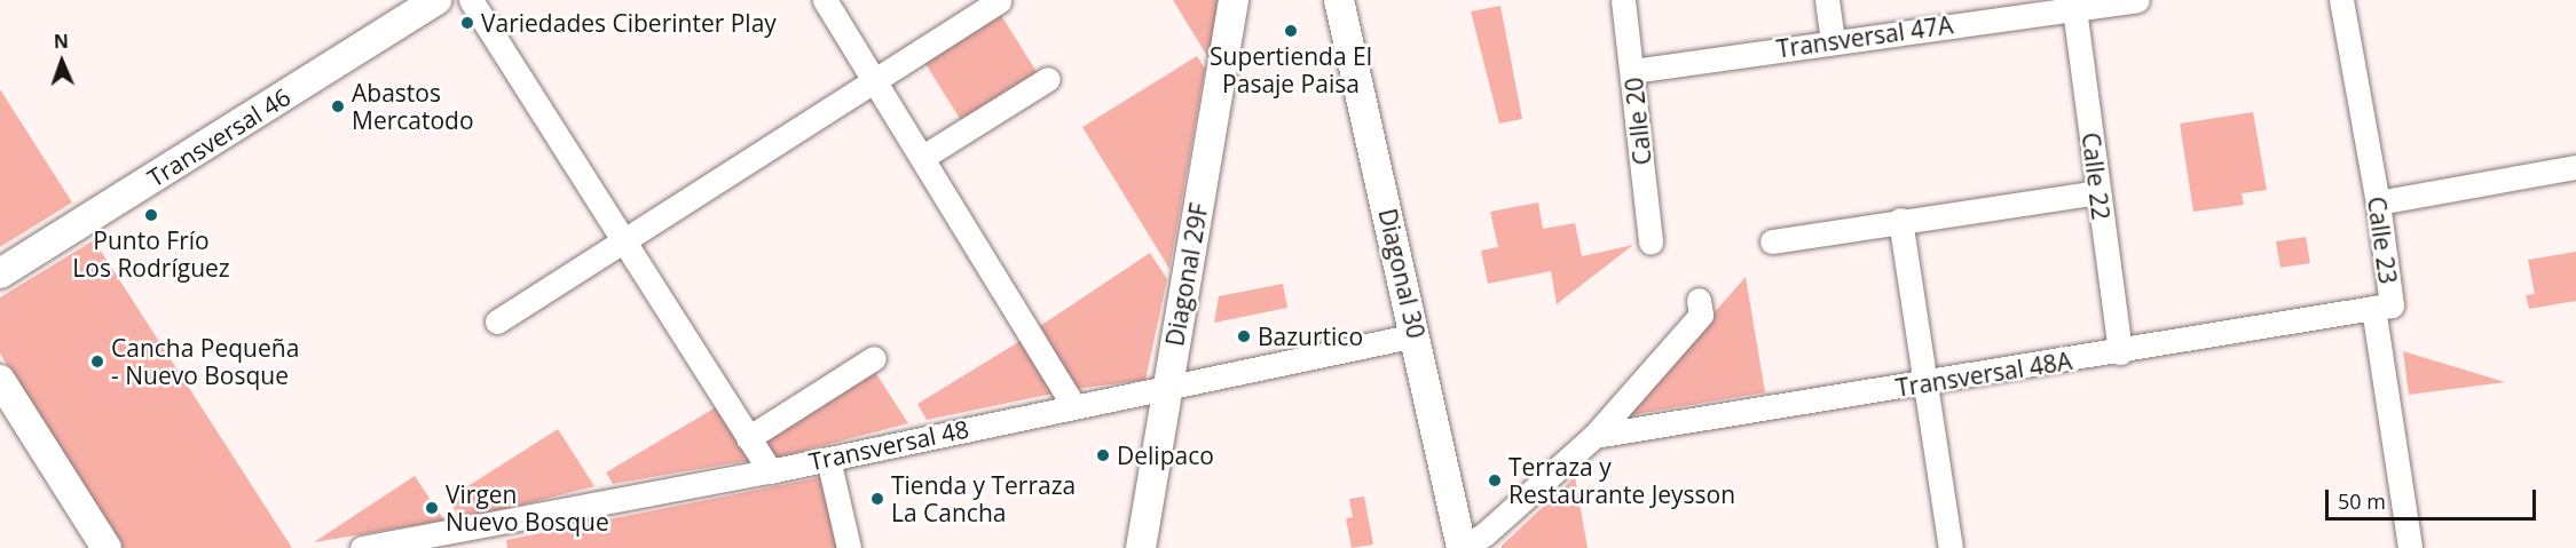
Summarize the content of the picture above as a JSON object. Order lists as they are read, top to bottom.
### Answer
{
  "streets": {
    "street": [
      "Transversal 47A",
      "Calle 20",
      "Transversal 46",
      "Calle 22",
      "Calle 23",
      "Diagonal 30",
      "Diagonal 29F",
      "Transversal 48A",
      "Transversal 48"
    ]
  },
  "crossings": [
    ["Transversal 47A", "Calle 20"],
    ["Transversal 47A", "Calle 22"],
    ["Calle 22", "Transversal 48A"],
    ["Calle 23", "Transversal 48A"],
    ["Diagonal 30", "Transversal 48"],
    ["Diagonal 29F", "Transversal 48"]
  ],
  "places": [
    "Variedades Ciberinter Play",
    "Supertienda El Pasaje Paisa",
    "Abastos Mercatodo",
    "Punto Frío Los Rodríguez",
    "Bazurtico",
    "Cancha Pequeña - Nuevo Bosque",
    "Delipaco",
    "Terraza y Restaurante Jeysson",
    "Tienda y Terraza La Cancha",
    "Virgen Nuevo Bosque"
  ],
  "scale_bar": "50 m",
  "north": "top"
}
